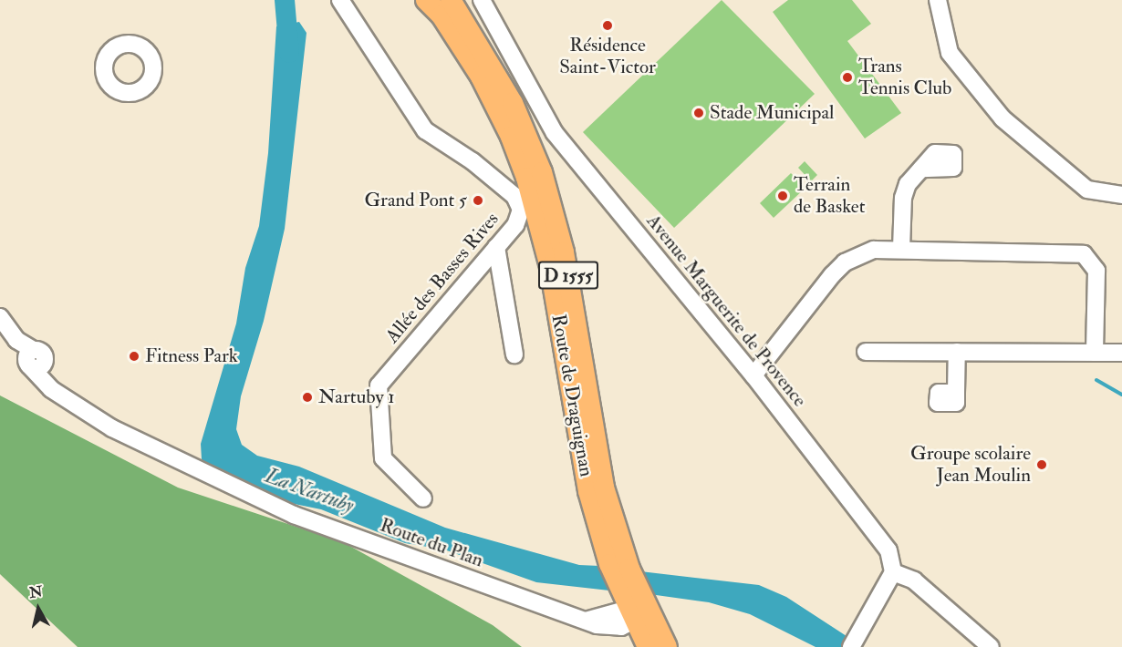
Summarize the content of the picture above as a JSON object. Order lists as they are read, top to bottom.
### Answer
{
  "streets": {
    "main road": ["D 1555", "Route de Draguignan"],
    "street": ["Allée des Basses Rives", "Avenue Marguerite de Provence", "Route du Plan"]
  },
  "crossings": [
    ["Route de Draguignan", "Route du Plan"]
  ],
  "water": ["La Nartuby"],
  "places": [
    "Résidence Saint-Victor",
    "Trans Tennis Club",
    "Stade Municipal",
    "Terrain de Basket",
    "Grand Pont 5",
    "Fitness Park",
    "Nartuby 1",
    "Groupe scolaire Jean Moulin"
  ],
  "north": "top"
}
